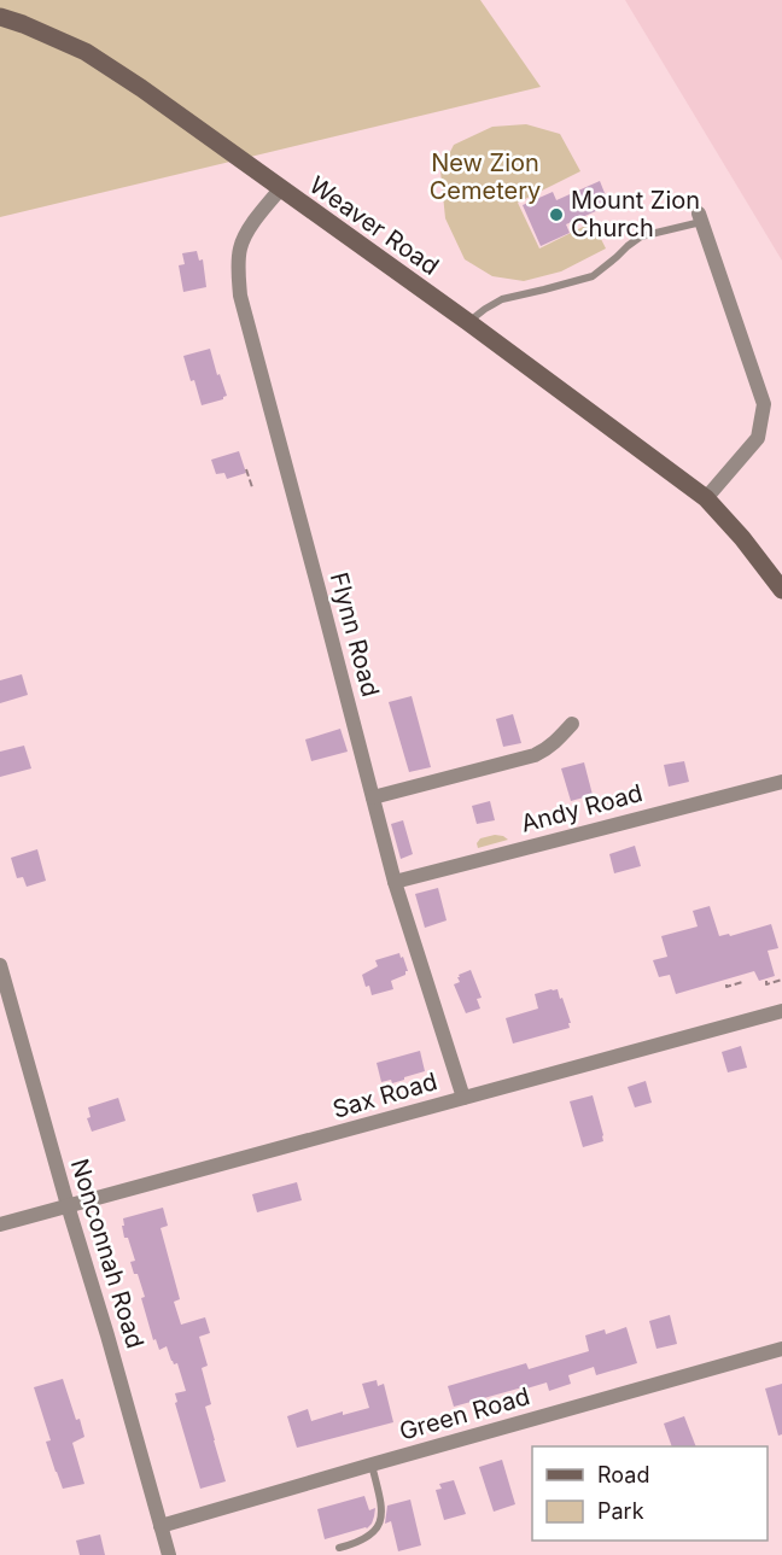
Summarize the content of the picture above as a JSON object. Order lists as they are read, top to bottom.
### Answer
{
  "streets": {
    "main road": ["Weaver Road"],
    "street": [
      "Flynn Road",
      "Andy Road",
      "Sax Road",
      "Nonconnah Road",
      "Green Road"
    ]
  },
  "crossings": [
    ["Weaver Road", "Flynn Road"],
    ["Flynn Road", "Andy Road"],
    ["Flynn Road", "Sax Road"],
    ["Sax Road", "Nonconnah Road"],
    ["Nonconnah Road", "Green Road"]
  ],
  "parks": ["New Zion Cemetery"],
  "places": ["Mount Zion Church"],
  "legend": ["Road", "Park"]
}
